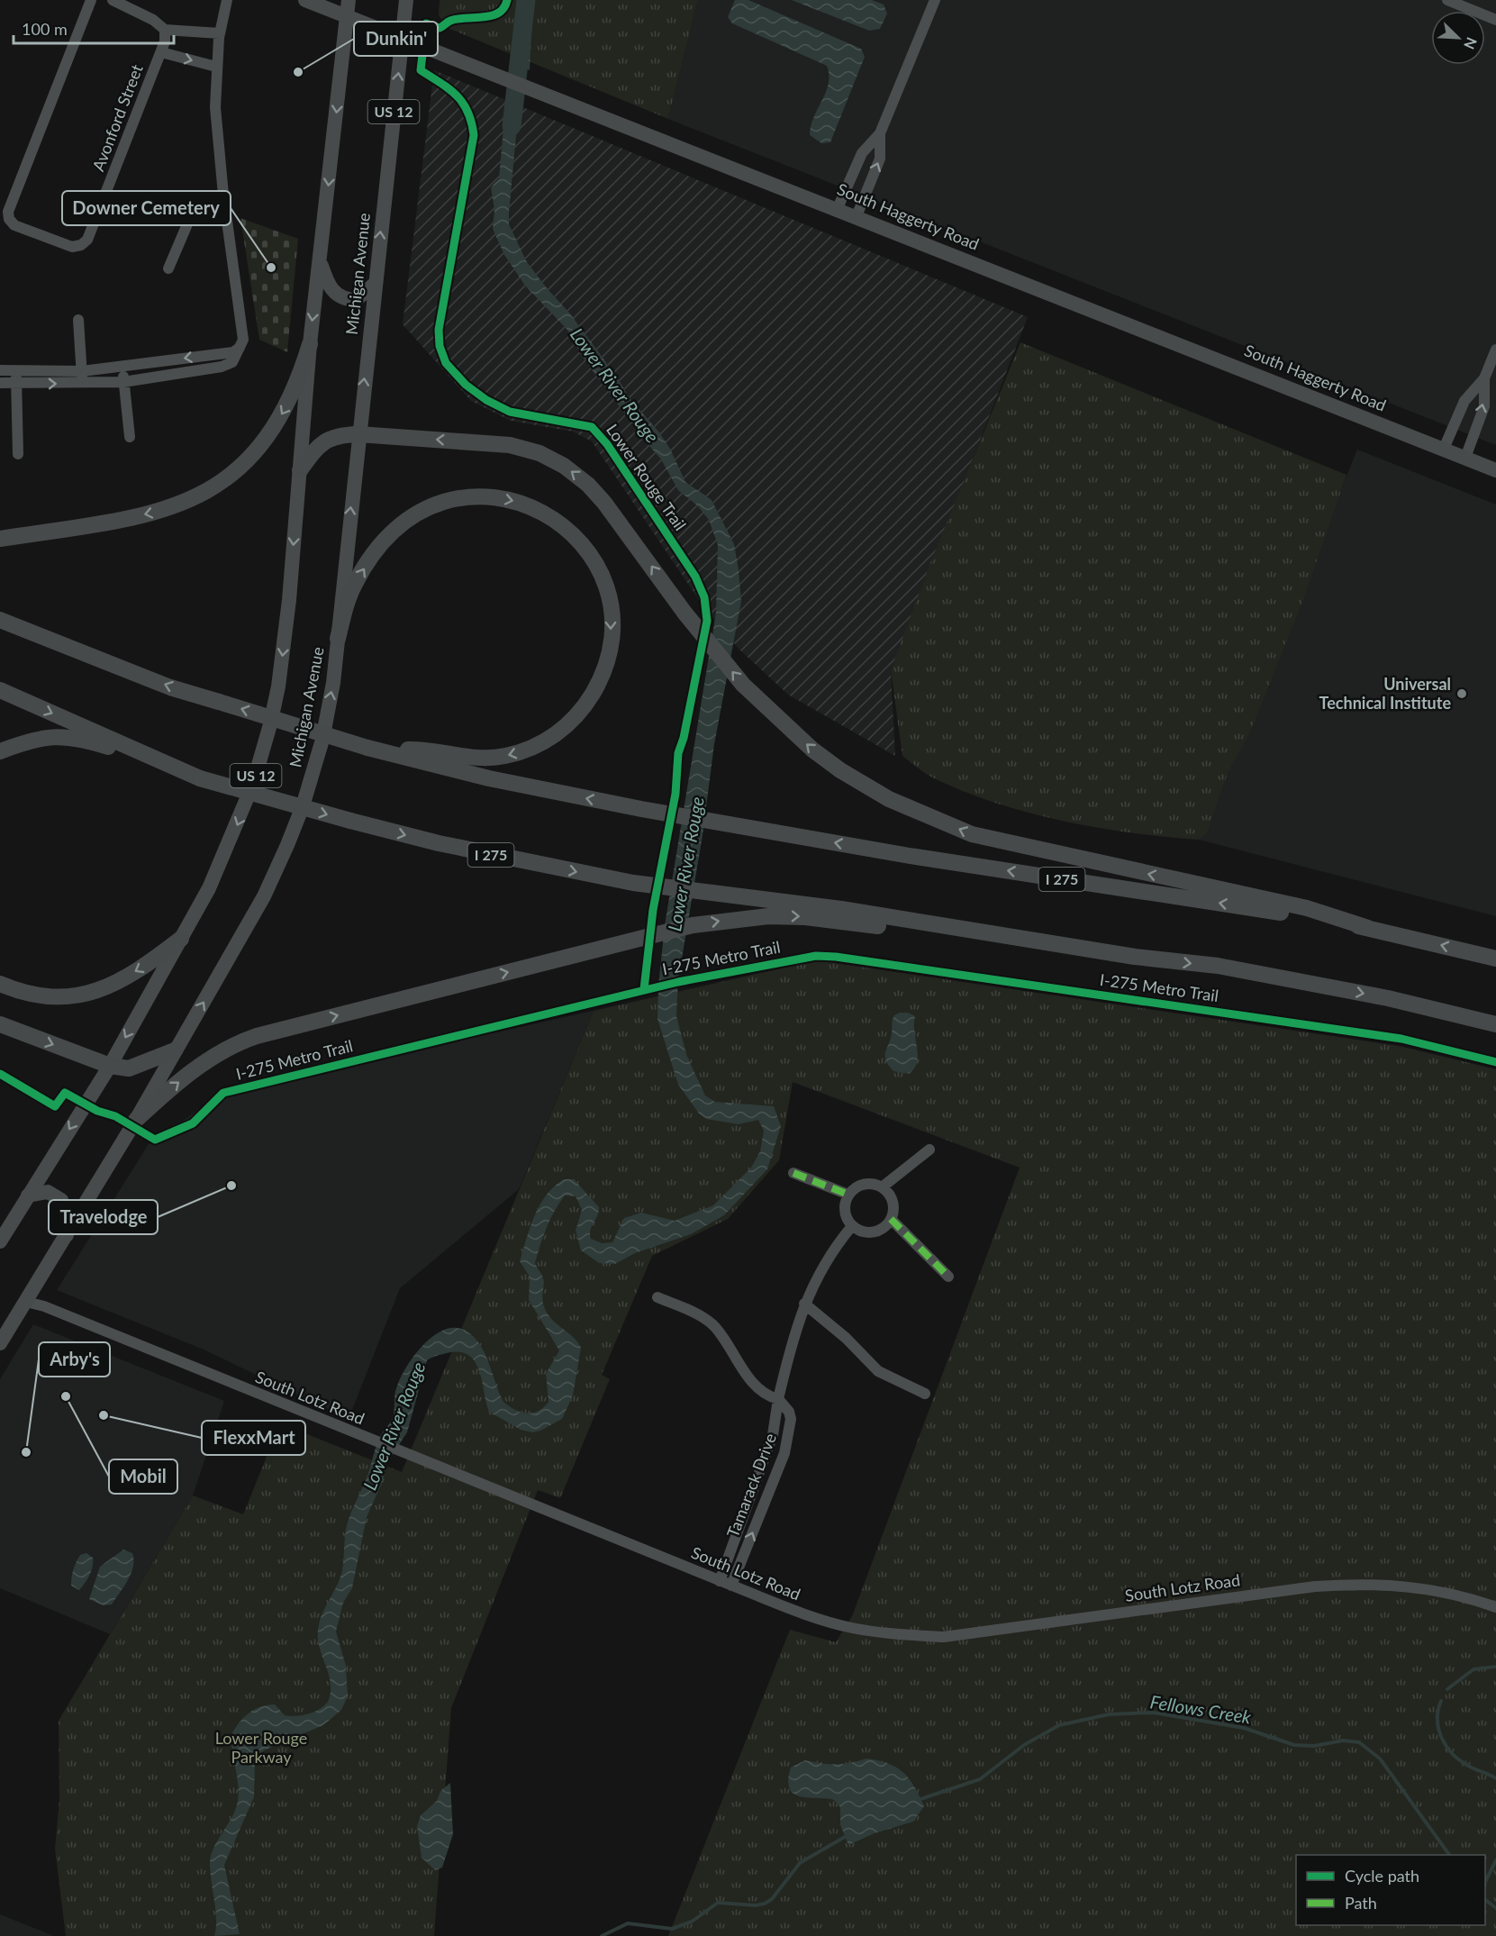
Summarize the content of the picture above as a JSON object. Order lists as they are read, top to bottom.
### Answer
{
  "streets": {
    "highway": ["I 275"],
    "main road": ["US 12", "South Haggerty Road", "Michigan Avenue"],
    "street": ["Avonford Street", "South Lotz Road", "Tamarack Drive"],
    "cycle path": ["Lower Rouge Trail", "I-275 Metro Trail"]
  },
  "crossings": [
    ["South Haggerty Road", "Michigan Avenue"],
    ["Michigan Avenue", "South Lotz Road"],
    ["South Lotz Road", "Tamarack Drive"]
  ],
  "water": ["Lower River Rouge", "Fellows Creek"],
  "parks": ["Lower Rouge Parkway"],
  "places": [
    "Dunkin'",
    "Downer Cemetery",
    "Universal Technical Institute",
    "Travelodge",
    "Mobil",
    "FlexxMart",
    "Arby's"
  ],
  "legend": ["Cycle path", "Path"],
  "scale_bar": "100 m",
  "north": "bottom right"
}
